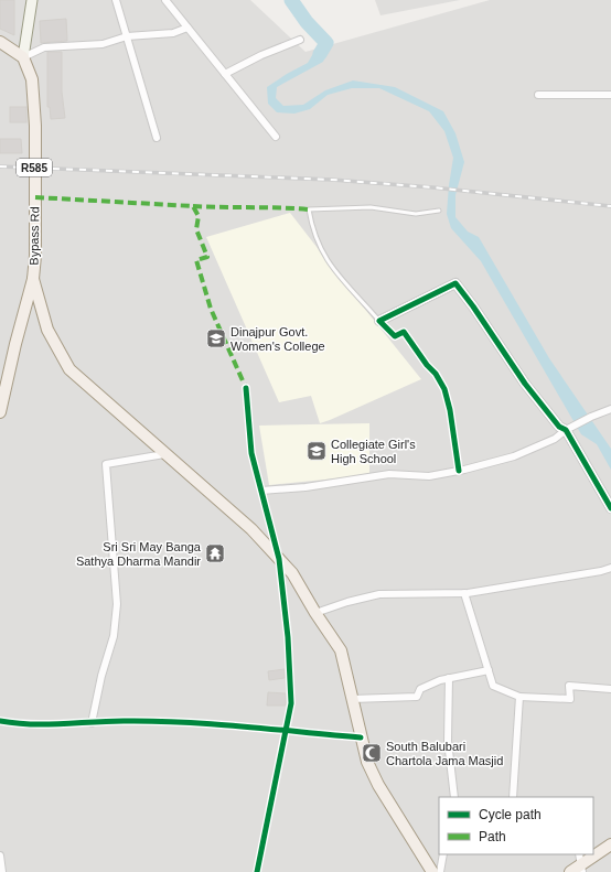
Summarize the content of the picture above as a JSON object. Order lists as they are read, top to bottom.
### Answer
{
  "streets": {
    "main road": ["R585", "Bypass Rd"]
  },
  "crossings": [
    ["R585", "Bypass Rd"]
  ],
  "places": {
    "school or university": ["Dinajpur Govt. Women's College", "Collegiate Girl's High School"],
    "temple": ["Sri Sri May Banga Sathya Dharma Mandir"],
    "mosque": ["South Balubari Chartola Jama Masjid"]
  },
  "legend": ["Cycle path", "Path"]
}
